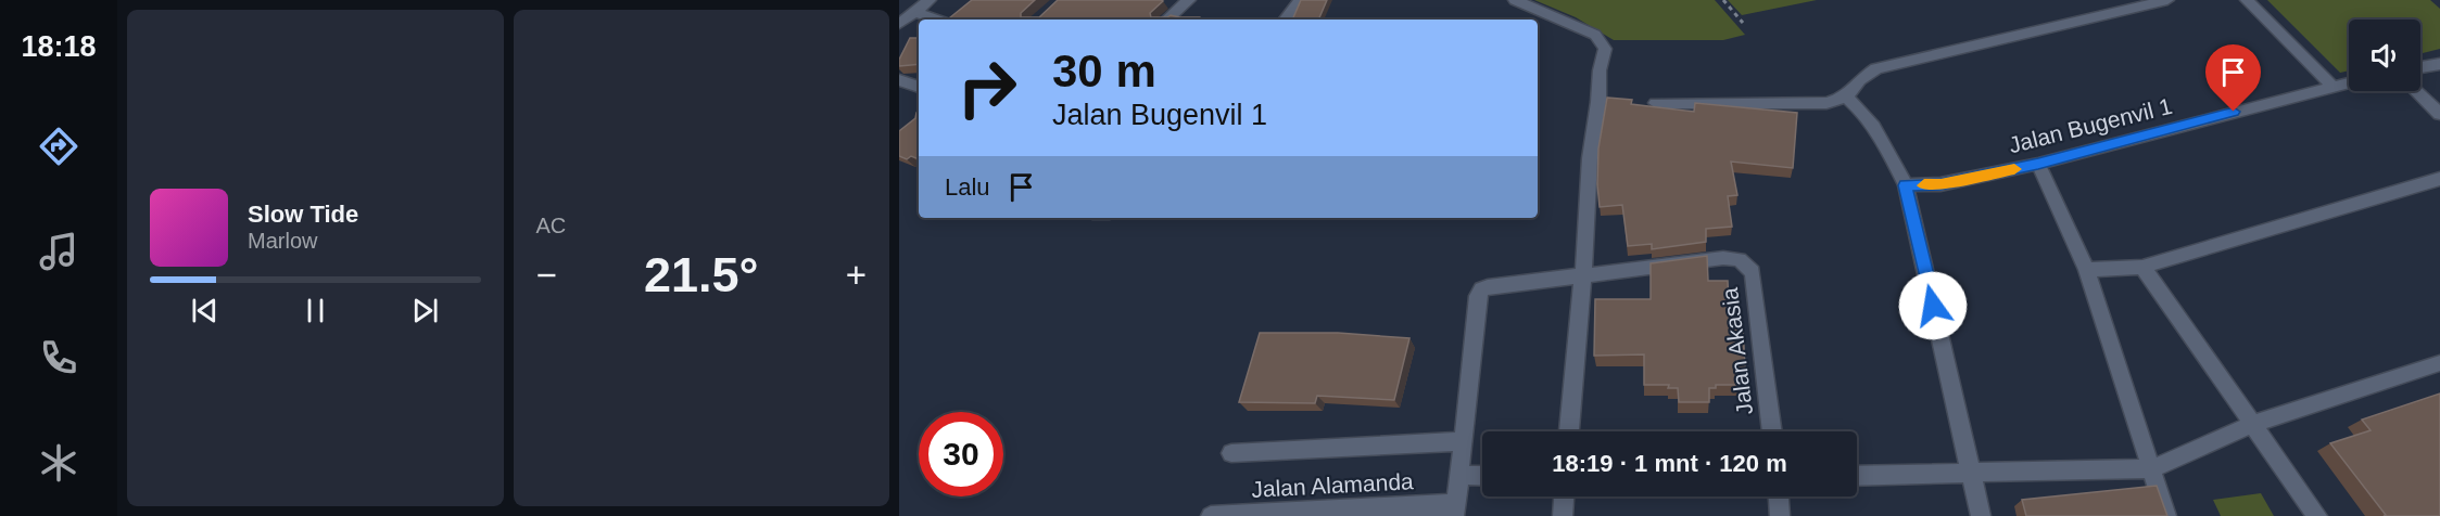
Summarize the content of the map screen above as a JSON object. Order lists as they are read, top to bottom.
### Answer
{
  "streets": {
    "street": ["Jalan Bugenvil 1", "Jalan Akasia", "Jalan Alamanda"]
  },
  "page": {
    "tabs": "18:18",
    "tile": "AC",
    "turn": ["30 m", "Jalan Bugenvil 1"],
    "then": "Lalu",
    "song": ["Slow Tide", "Marlow"],
    "heat": ["−", "21.5°", "+"],
    "limit": "30",
    "trip": "18:19 · 1 mnt · 120 m"
  }
}
